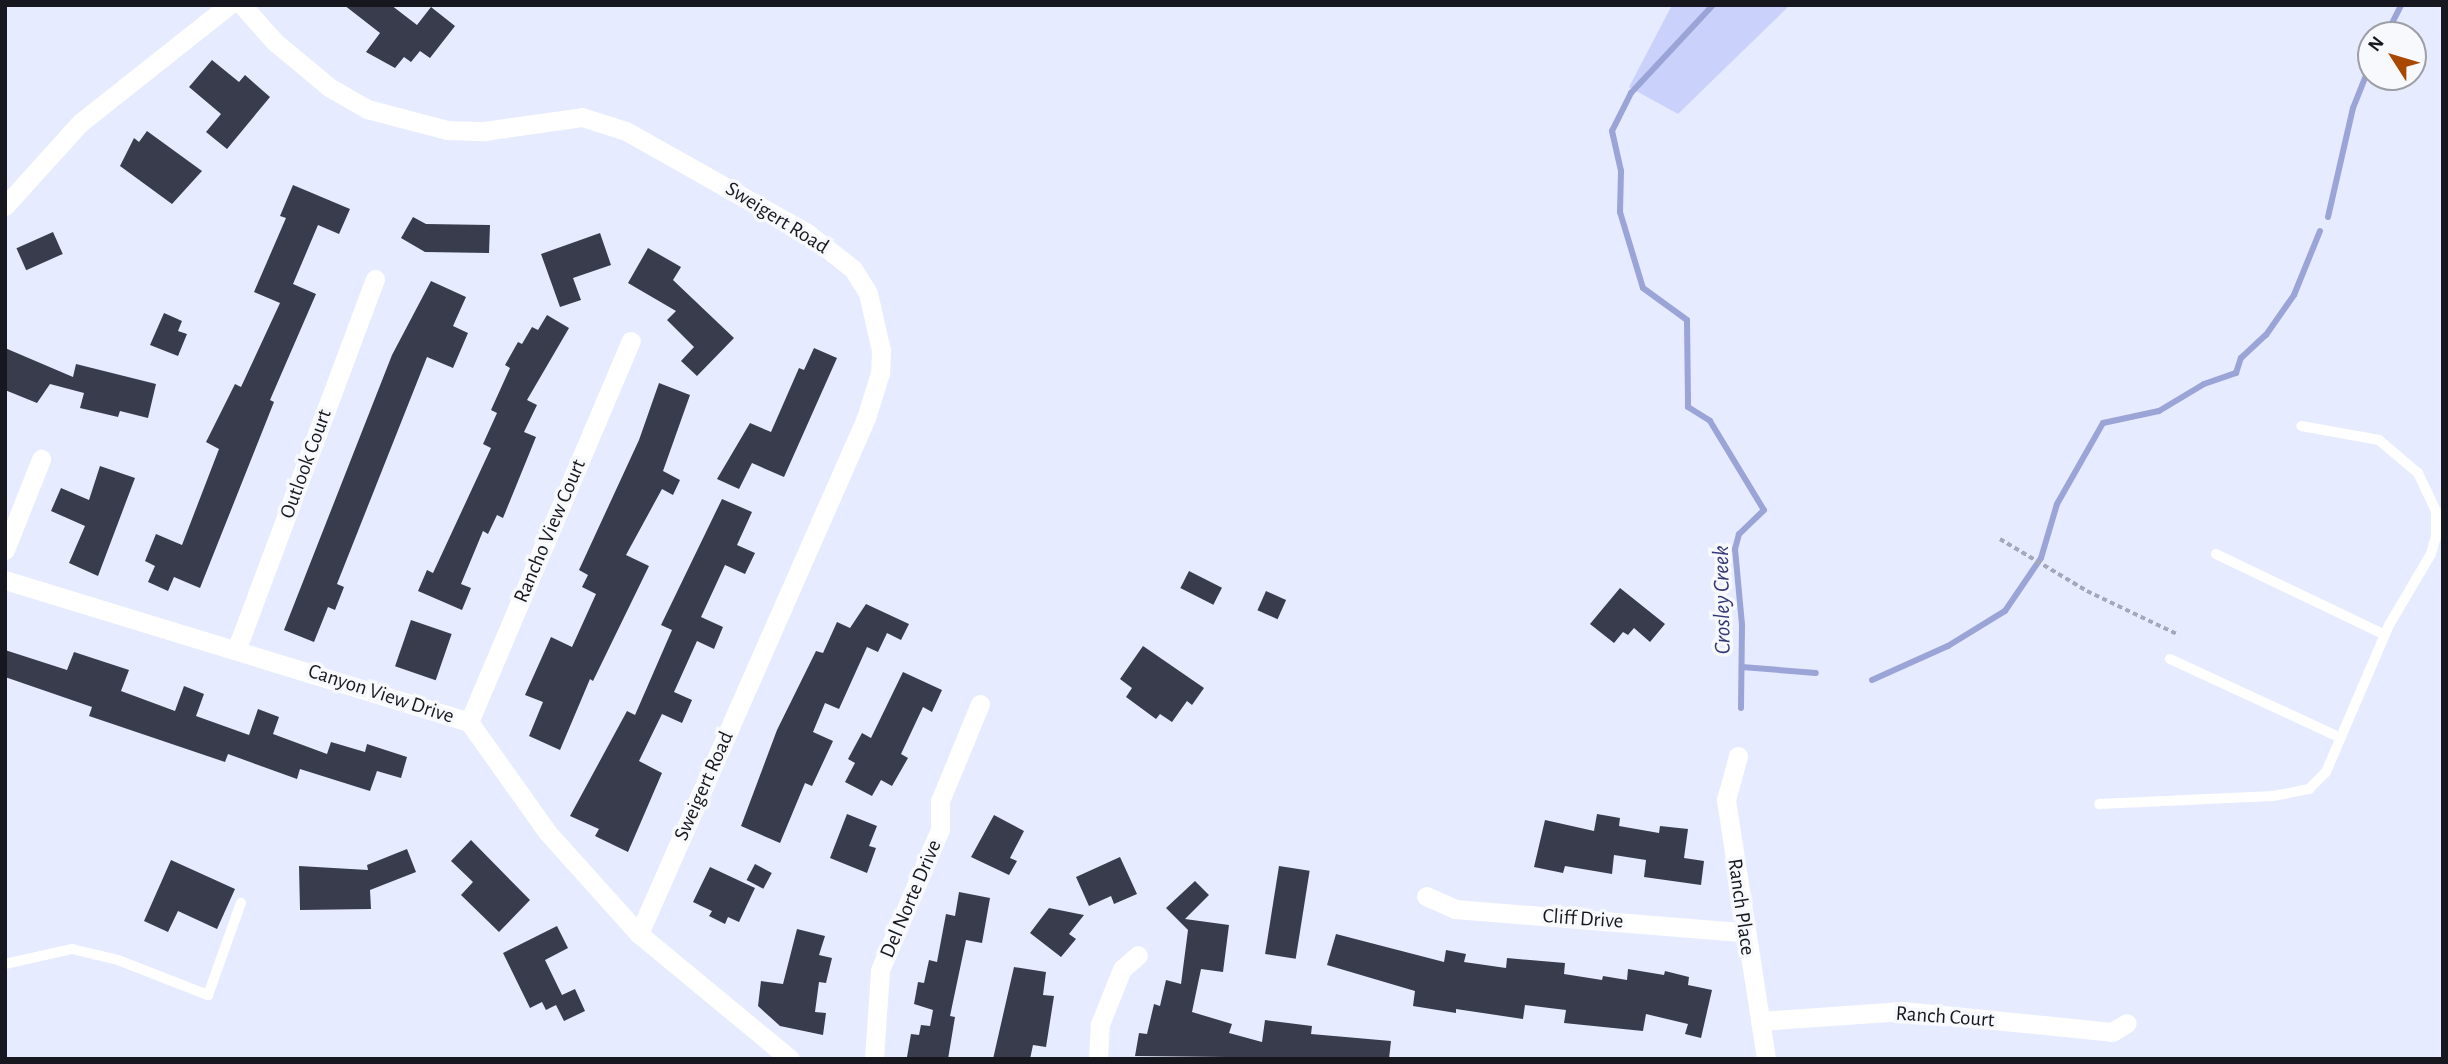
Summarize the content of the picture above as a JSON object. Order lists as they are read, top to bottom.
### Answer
{
  "streets": {
    "street": [
      "Sweigert Road",
      "Outlook Court",
      "Rancho View Court",
      "Canyon View Drive",
      "Del Norte Drive",
      "Ranch Place",
      "Cliff Drive",
      "Ranch Court"
    ]
  },
  "crossings": [
    ["Sweigert Road", "Canyon View Drive"],
    ["Outlook Court", "Canyon View Drive"],
    ["Rancho View Court", "Canyon View Drive"],
    ["Ranch Place", "Cliff Drive"],
    ["Ranch Place", "Ranch Court"]
  ],
  "water": ["Crosley Creek"],
  "north": "top left"
}
